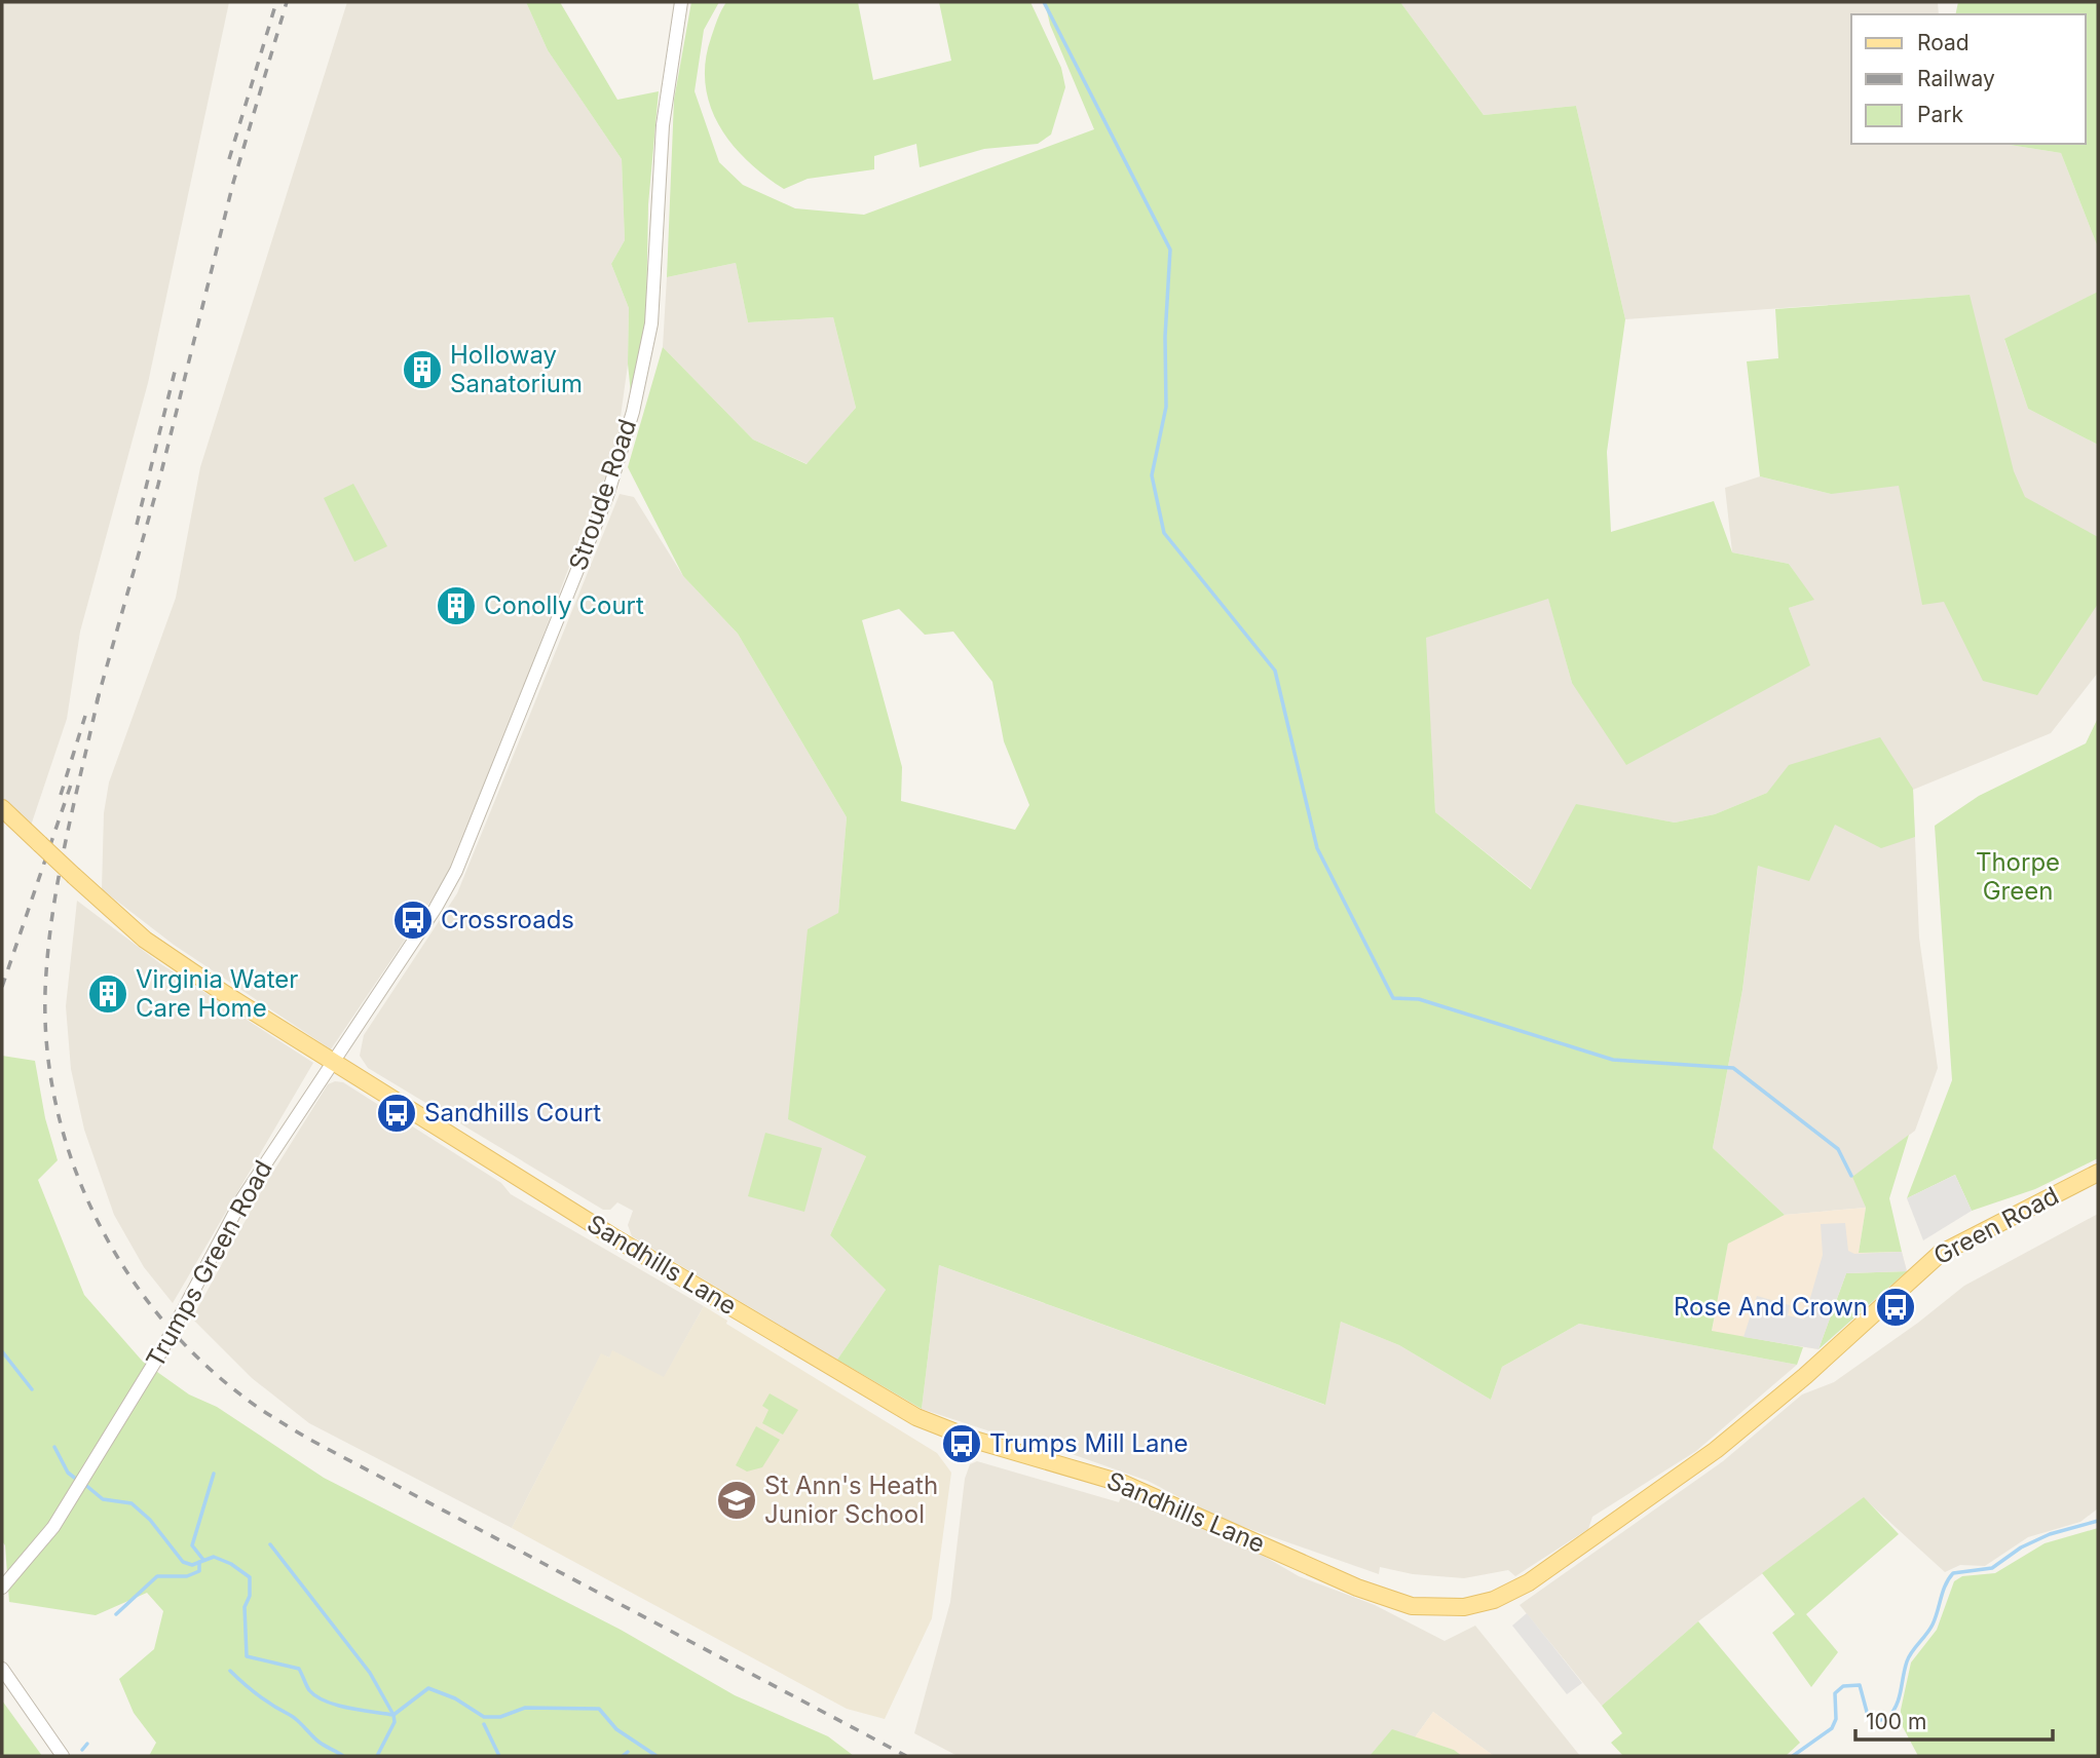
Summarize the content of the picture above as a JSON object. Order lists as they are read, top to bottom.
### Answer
{
  "streets": {
    "main road": ["Green Road", "Sandhills Lane"],
    "street": ["Stroude Road", "Trumps Green Road"]
  },
  "crossings": [
    ["Stroude Road", "Trumps Green Road"],
    ["Stroude Road", "Sandhills Lane"],
    ["Green Road", "Sandhills Lane"],
    ["Trumps Green Road", "Sandhills Lane"]
  ],
  "parks": ["Thorpe Green"],
  "places": {
    "building": ["Holloway Sanatorium", "Conolly Court", "Virginia Water Care Home"],
    "bus stop": [
      "Crossroads",
      "Sandhills Court",
      "Rose And Crown",
      "Trumps Mill Lane"
    ],
    "school or university": ["St Ann's Heath Junior School"]
  },
  "legend": ["Road", "Railway", "Park"],
  "scale_bar": "100 m"
}
